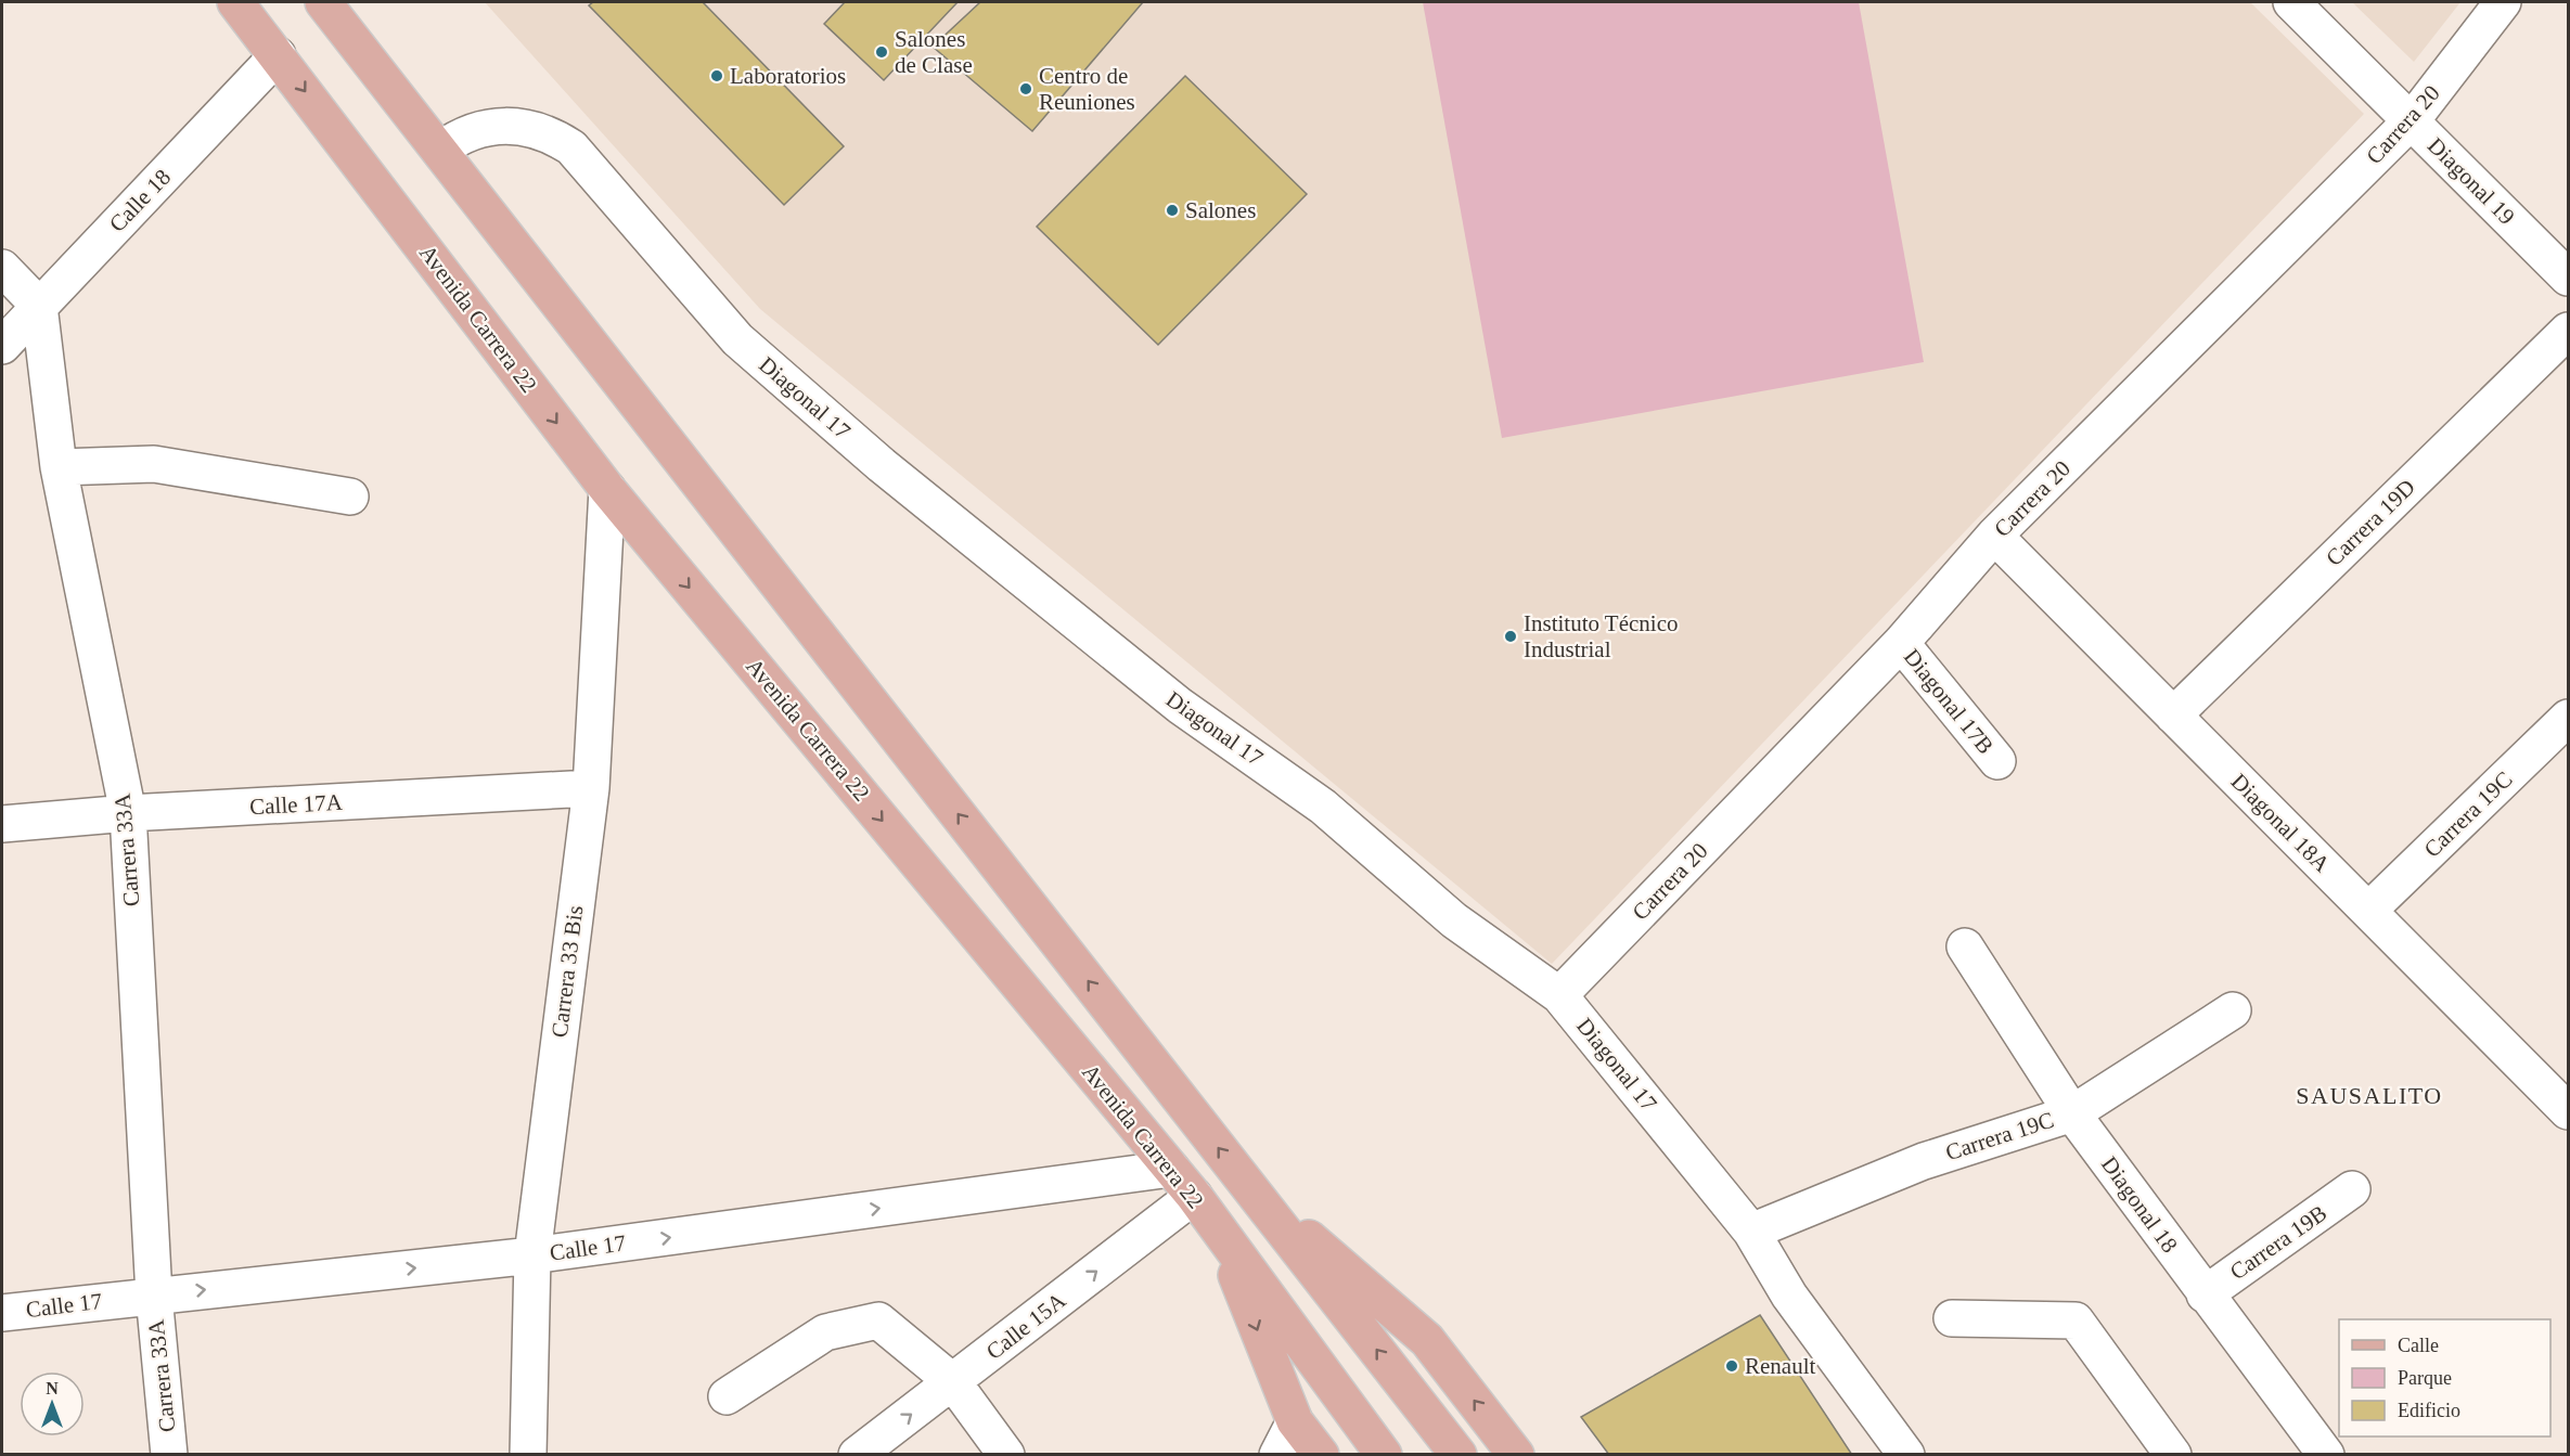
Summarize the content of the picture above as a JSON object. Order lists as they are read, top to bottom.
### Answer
{
  "streets": {
    "main road": ["Avenida Carrera 22"],
    "street": [
      "Carrera 20",
      "Diagonal 19",
      "Calle 18",
      "Diagonal 17",
      "Carrera 19D",
      "Diagonal 17B",
      "Calle 17A",
      "Carrera 19C",
      "Diagonal 18A",
      "Carrera 33A",
      "Carrera 33 Bis",
      "Diagonal 18",
      "Carrera 19B",
      "Calle 17",
      "Calle 15A"
    ]
  },
  "crossings": [
    ["Carrera 20", "Diagonal 19"],
    ["Carrera 20", "Diagonal 17"],
    ["Carrera 20", "Diagonal 17B"],
    ["Carrera 20", "Diagonal 18A"],
    ["Calle 18", "Avenida Carrera 22"],
    ["Calle 18", "Carrera 33A"],
    ["Avenida Carrera 22", "Carrera 33 Bis"],
    ["Avenida Carrera 22", "Calle 17"],
    ["Avenida Carrera 22", "Calle 15A"],
    ["Diagonal 17", "Carrera 19C"],
    ["Carrera 19D", "Diagonal 18A"],
    ["Calle 17A", "Carrera 33A"],
    ["Calle 17A", "Carrera 33 Bis"],
    ["Carrera 19C", "Diagonal 18A"],
    ["Carrera 19C", "Diagonal 18"],
    ["Carrera 33A", "Calle 17"],
    ["Carrera 33 Bis", "Calle 17"],
    ["Diagonal 18", "Carrera 19B"]
  ],
  "one_way": ["Calle 17", "Calle 15A"],
  "districts": ["SAUSALITO"],
  "places": [
    "Salones de Clase",
    "Laboratorios",
    "Centro de Reuniones",
    "Salones",
    "Instituto Técnico Industrial",
    "Renault"
  ],
  "legend": ["Calle", "Parque", "Edificio"],
  "north": "top"
}
